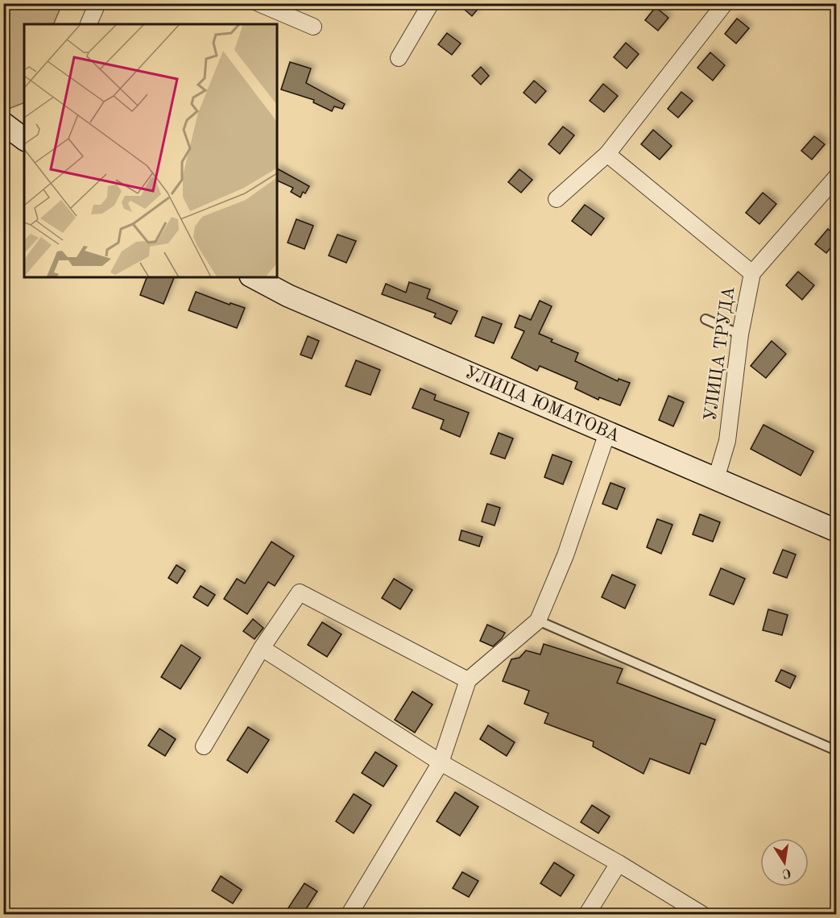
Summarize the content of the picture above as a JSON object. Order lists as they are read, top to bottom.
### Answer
{
  "streets": {
    "main road": ["УЛИЦА ЮМАТОВА"],
    "street": ["УЛИЦА ТРУДА"]
  },
  "crossings": [
    ["УЛИЦА ТРУДА", "УЛИЦА ЮМАТОВА"]
  ],
  "north": "bottom"
}
